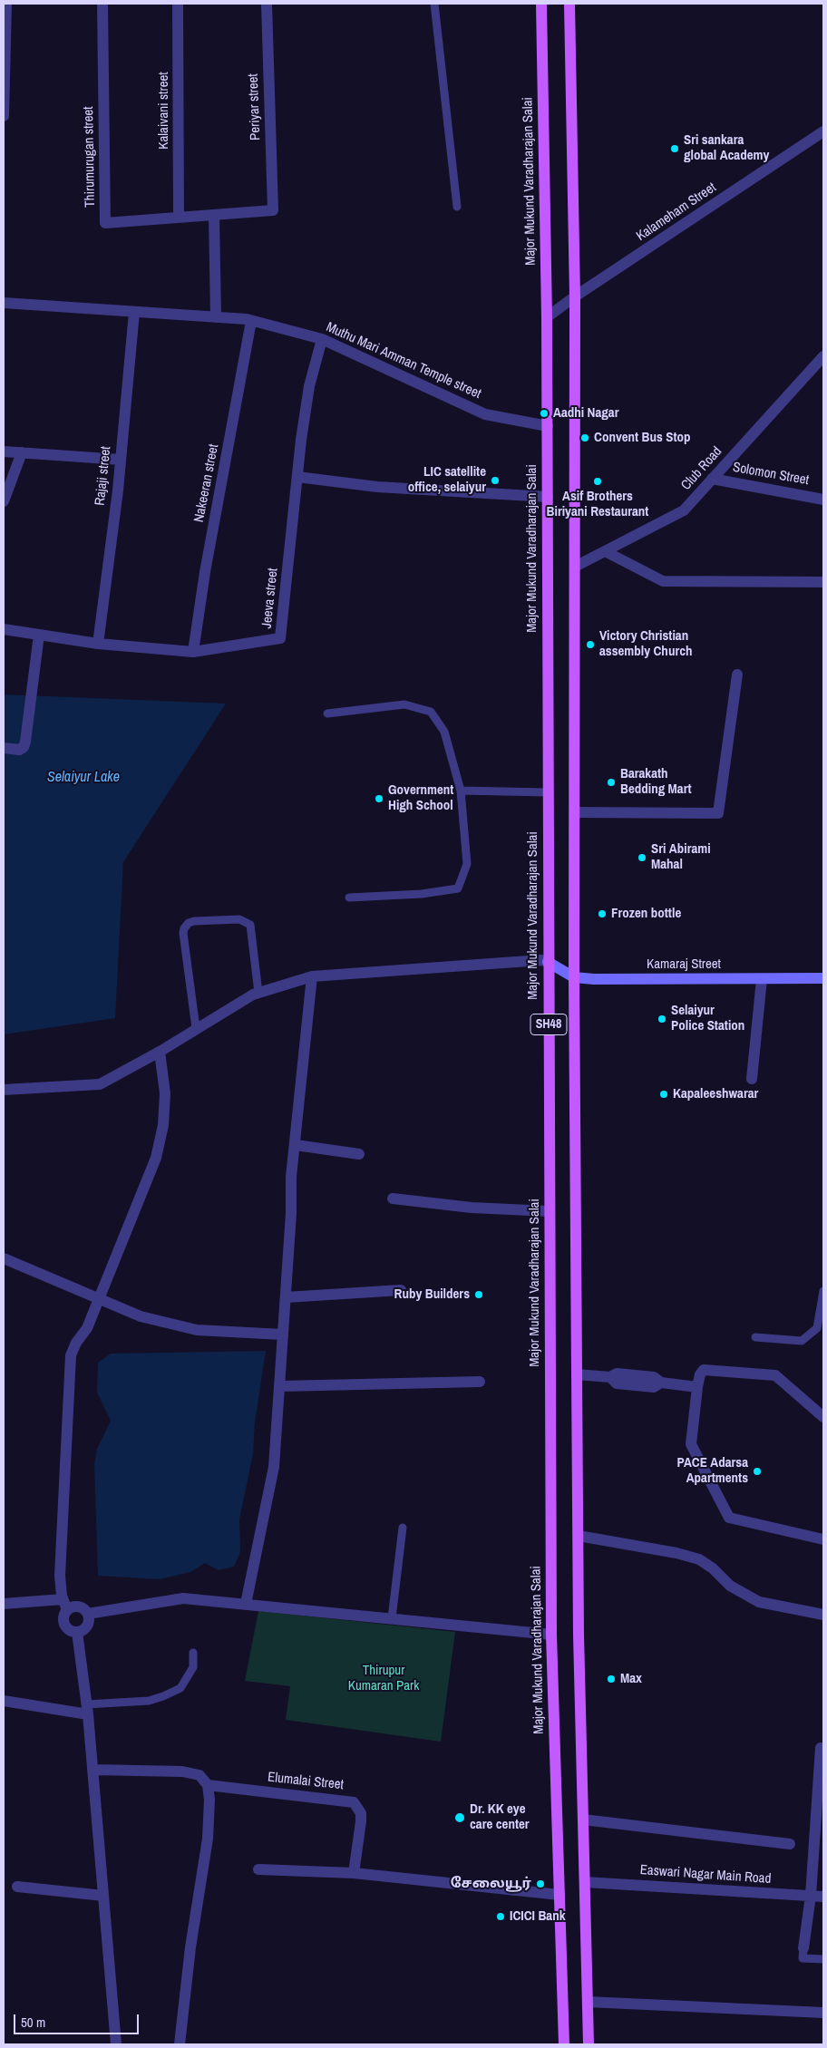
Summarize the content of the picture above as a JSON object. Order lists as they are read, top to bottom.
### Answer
{
  "streets": {
    "main road": ["Major Mukund Varadharajan Salai", "SH48"],
    "street": [
      "Periyar street",
      "Kalaivani street",
      "Thirumurugan street",
      "Kalameham Street",
      "Muthu Mari Amman Temple street",
      "Club Road",
      "Solomon Street",
      "Rajaji street",
      "Nakeeran street",
      "Jeeva street",
      "Kamaraj Street",
      "Elumalai Street",
      "Easwari Nagar Main Road"
    ]
  },
  "crossings": [
    ["Periyar street", "Thirumurugan street"],
    ["Kalaivani street", "Thirumurugan street"],
    ["Major Mukund Varadharajan Salai", "Kalameham Street"],
    ["Major Mukund Varadharajan Salai", "Muthu Mari Amman Temple street"],
    ["Major Mukund Varadharajan Salai", "Kamaraj Street"],
    ["Kalameham Street", "SH48"],
    ["Muthu Mari Amman Temple street", "Rajaji street"],
    ["Muthu Mari Amman Temple street", "Nakeeran street"],
    ["Muthu Mari Amman Temple street", "Jeeva street"],
    ["Club Road", "Solomon Street"],
    ["Club Road", "SH48"],
    ["Rajaji street", "Jeeva street"],
    ["Nakeeran street", "Jeeva street"],
    ["Kamaraj Street", "SH48"],
    ["SH48", "Easwari Nagar Main Road"]
  ],
  "water": ["Selaiyur Lake"],
  "parks": ["Thirupur Kumaran Park"],
  "places": [
    "Sri sankara global Academy",
    "Aadhi Nagar",
    "Convent Bus Stop",
    "LIC satellite office, selaiyur",
    "Asif Brothers Biriyani Restaurant",
    "Victory Christian assembly Church",
    "Barakath Bedding Mart",
    "Government High School",
    "Sri Abirami Mahal",
    "Frozen bottle",
    "Selaiyur Police Station",
    "Kapaleeshwarar",
    "Ruby Builders",
    "PACE Adarsa Apartments",
    "Max",
    "Dr. KK eye care center",
    "சேலையூர்",
    "ICICI Bank"
  ],
  "scale_bar": "50 m"
}
